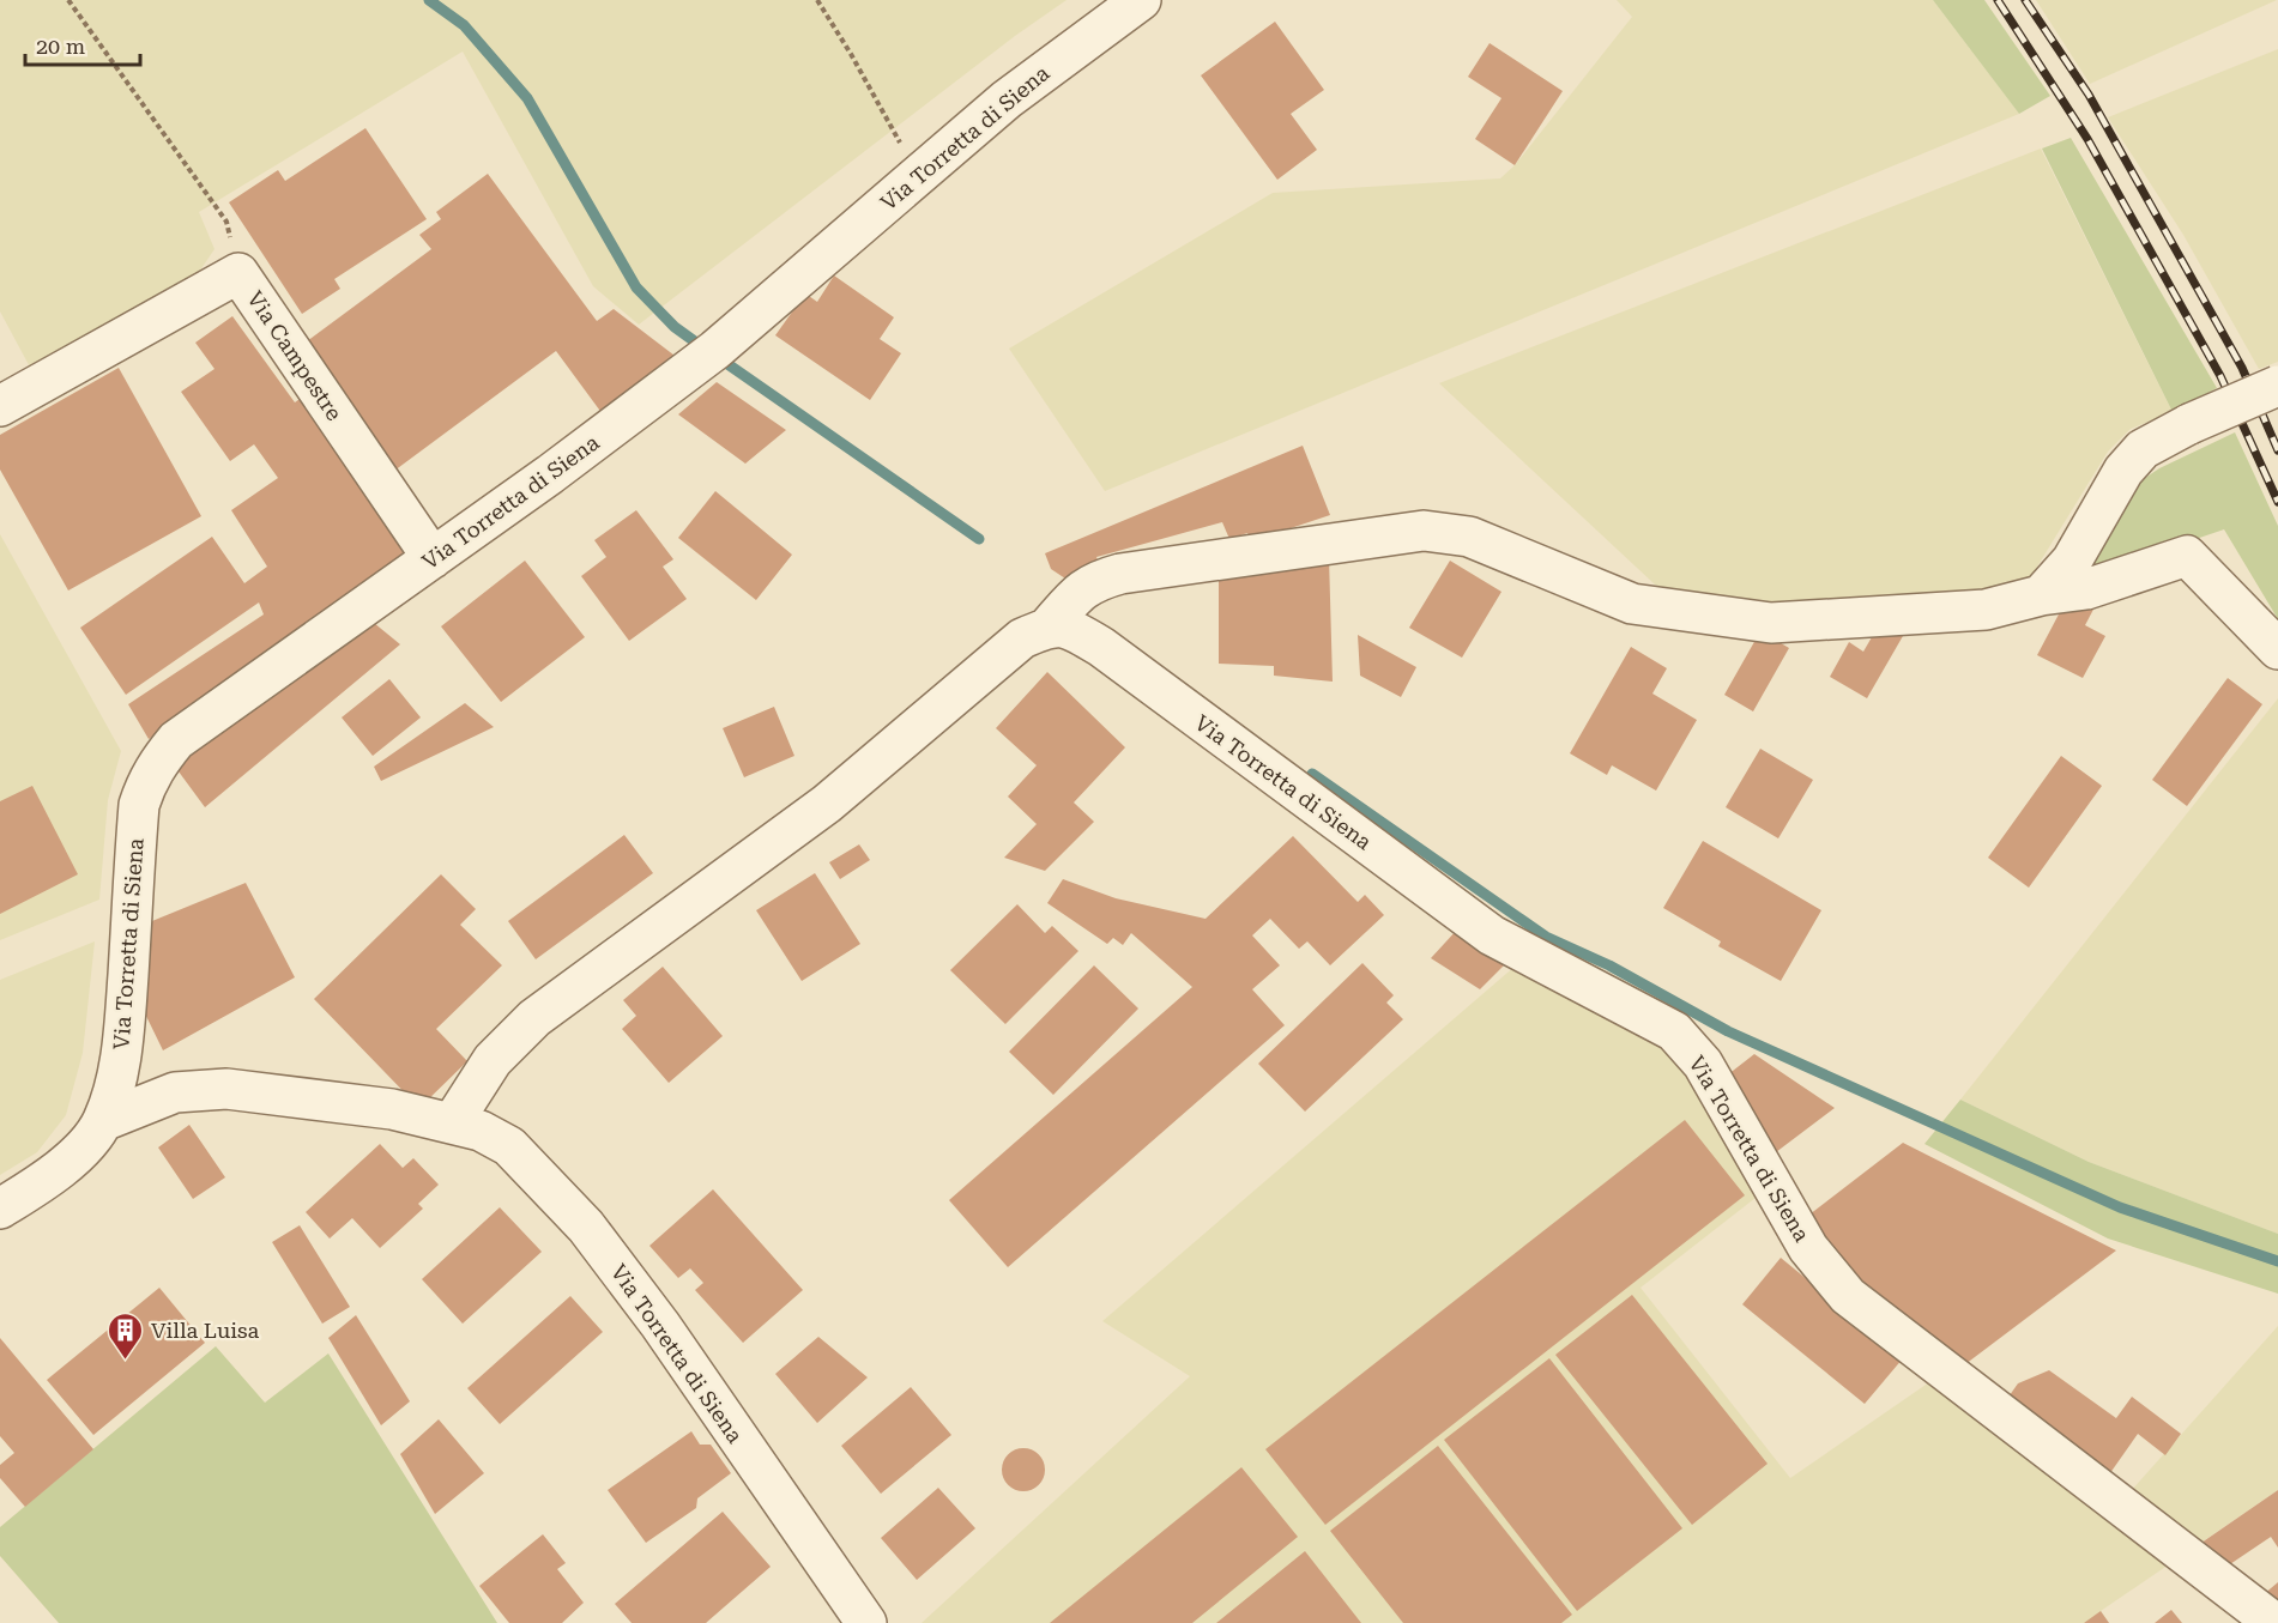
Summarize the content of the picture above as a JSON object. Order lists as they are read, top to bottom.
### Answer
{
  "streets": {
    "street": ["Via Torretta di Siena", "Via Campestre"]
  },
  "crossings": [
    ["Via Torretta di Siena", "Via Campestre"]
  ],
  "places": {
    "building": ["Villa Luisa"]
  },
  "scale_bar": "20 m"
}
